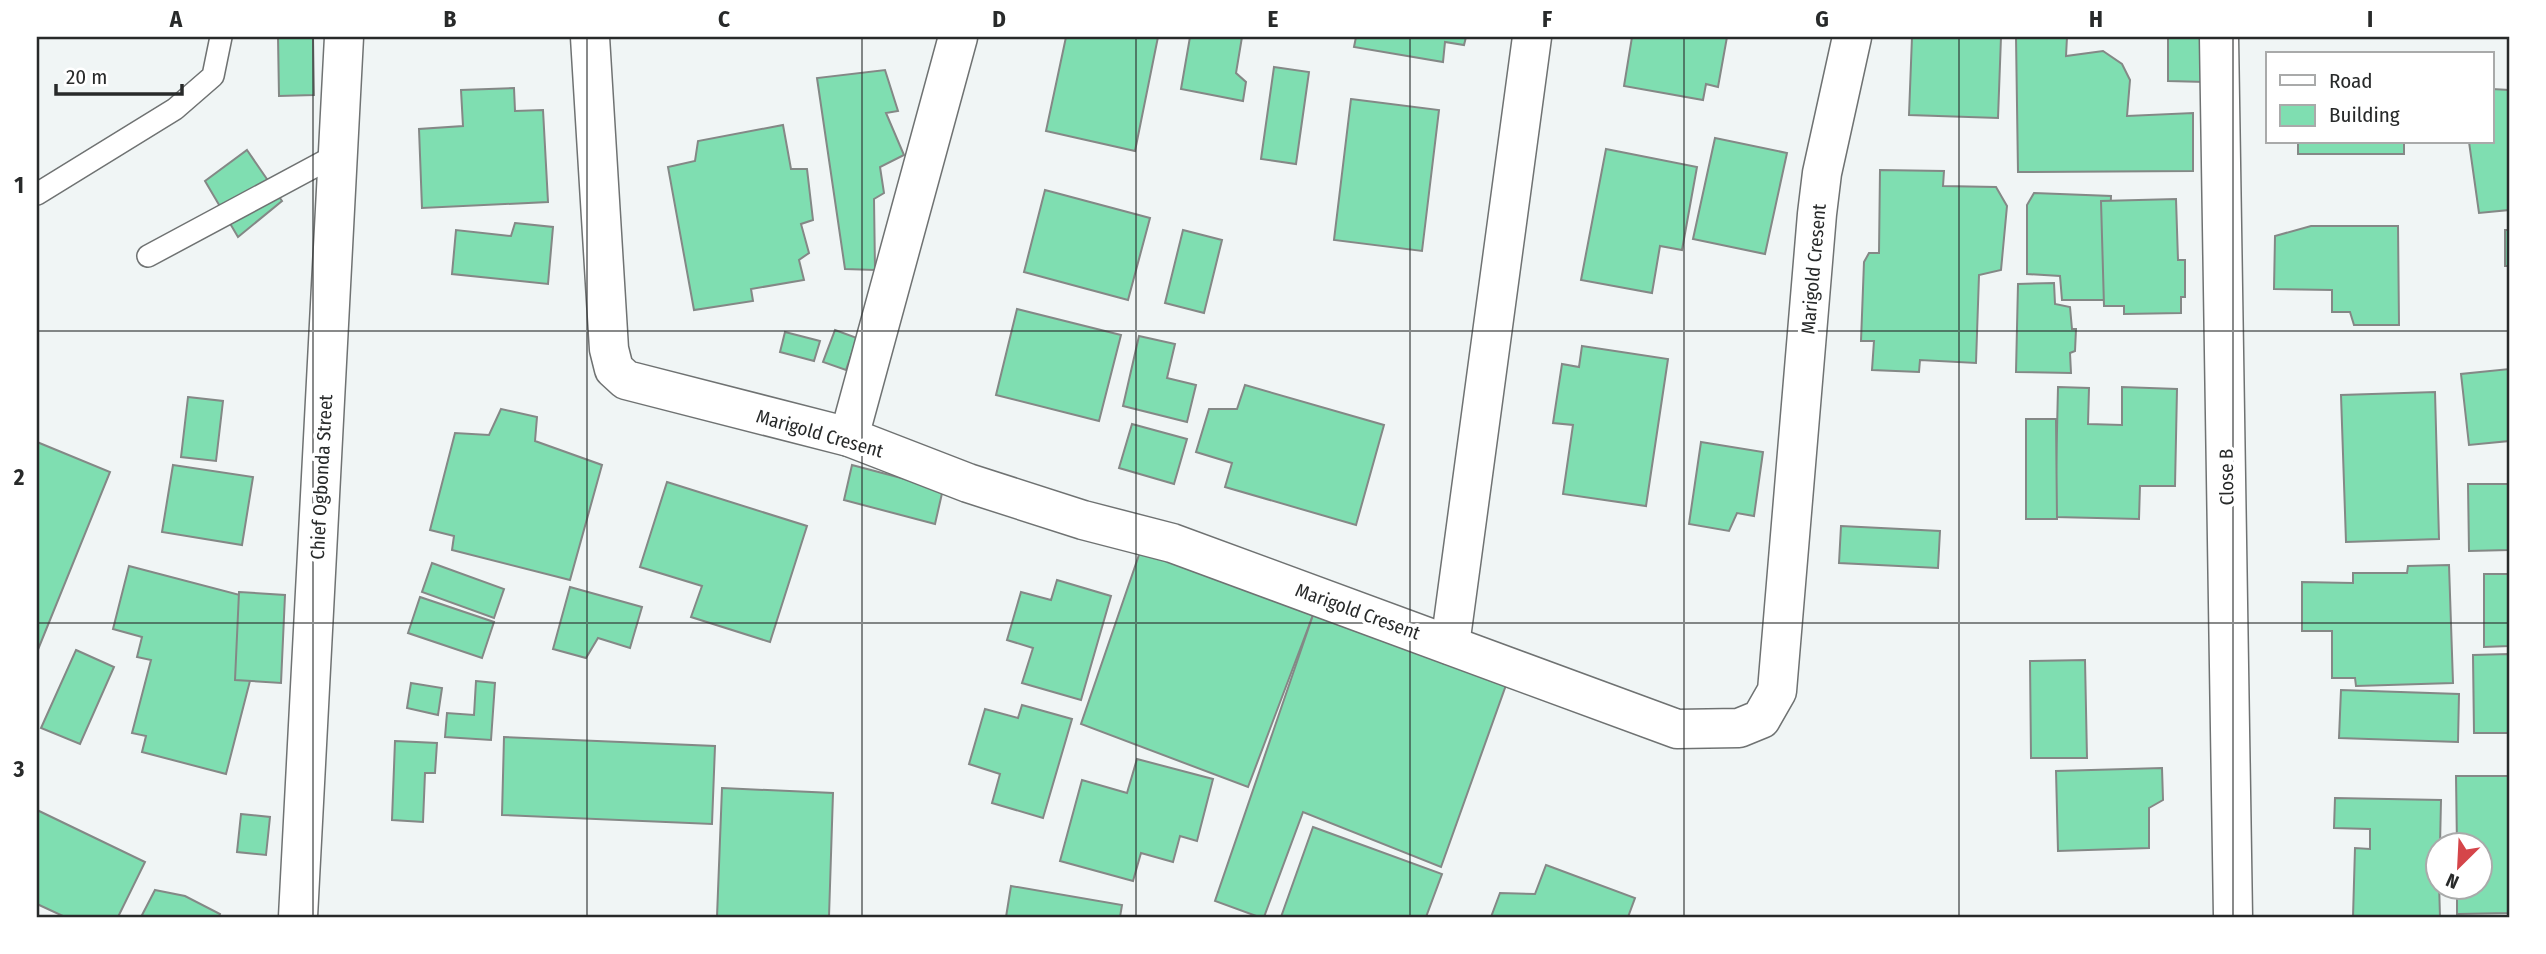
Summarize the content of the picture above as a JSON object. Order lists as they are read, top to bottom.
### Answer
{
  "streets": {
    "street": ["Marigold Cresent", "Chief Ogbonda Street", "Close B"]
  },
  "legend": ["Road", "Building"],
  "scale_bar": "20 m",
  "north": "bottom left",
  "grid": {
    "columns": [
      "A",
      "B",
      "C",
      "D",
      "E",
      "F",
      "G",
      "H",
      "I"
    ],
    "rows": ["1", "2", "3"]
  }
}
